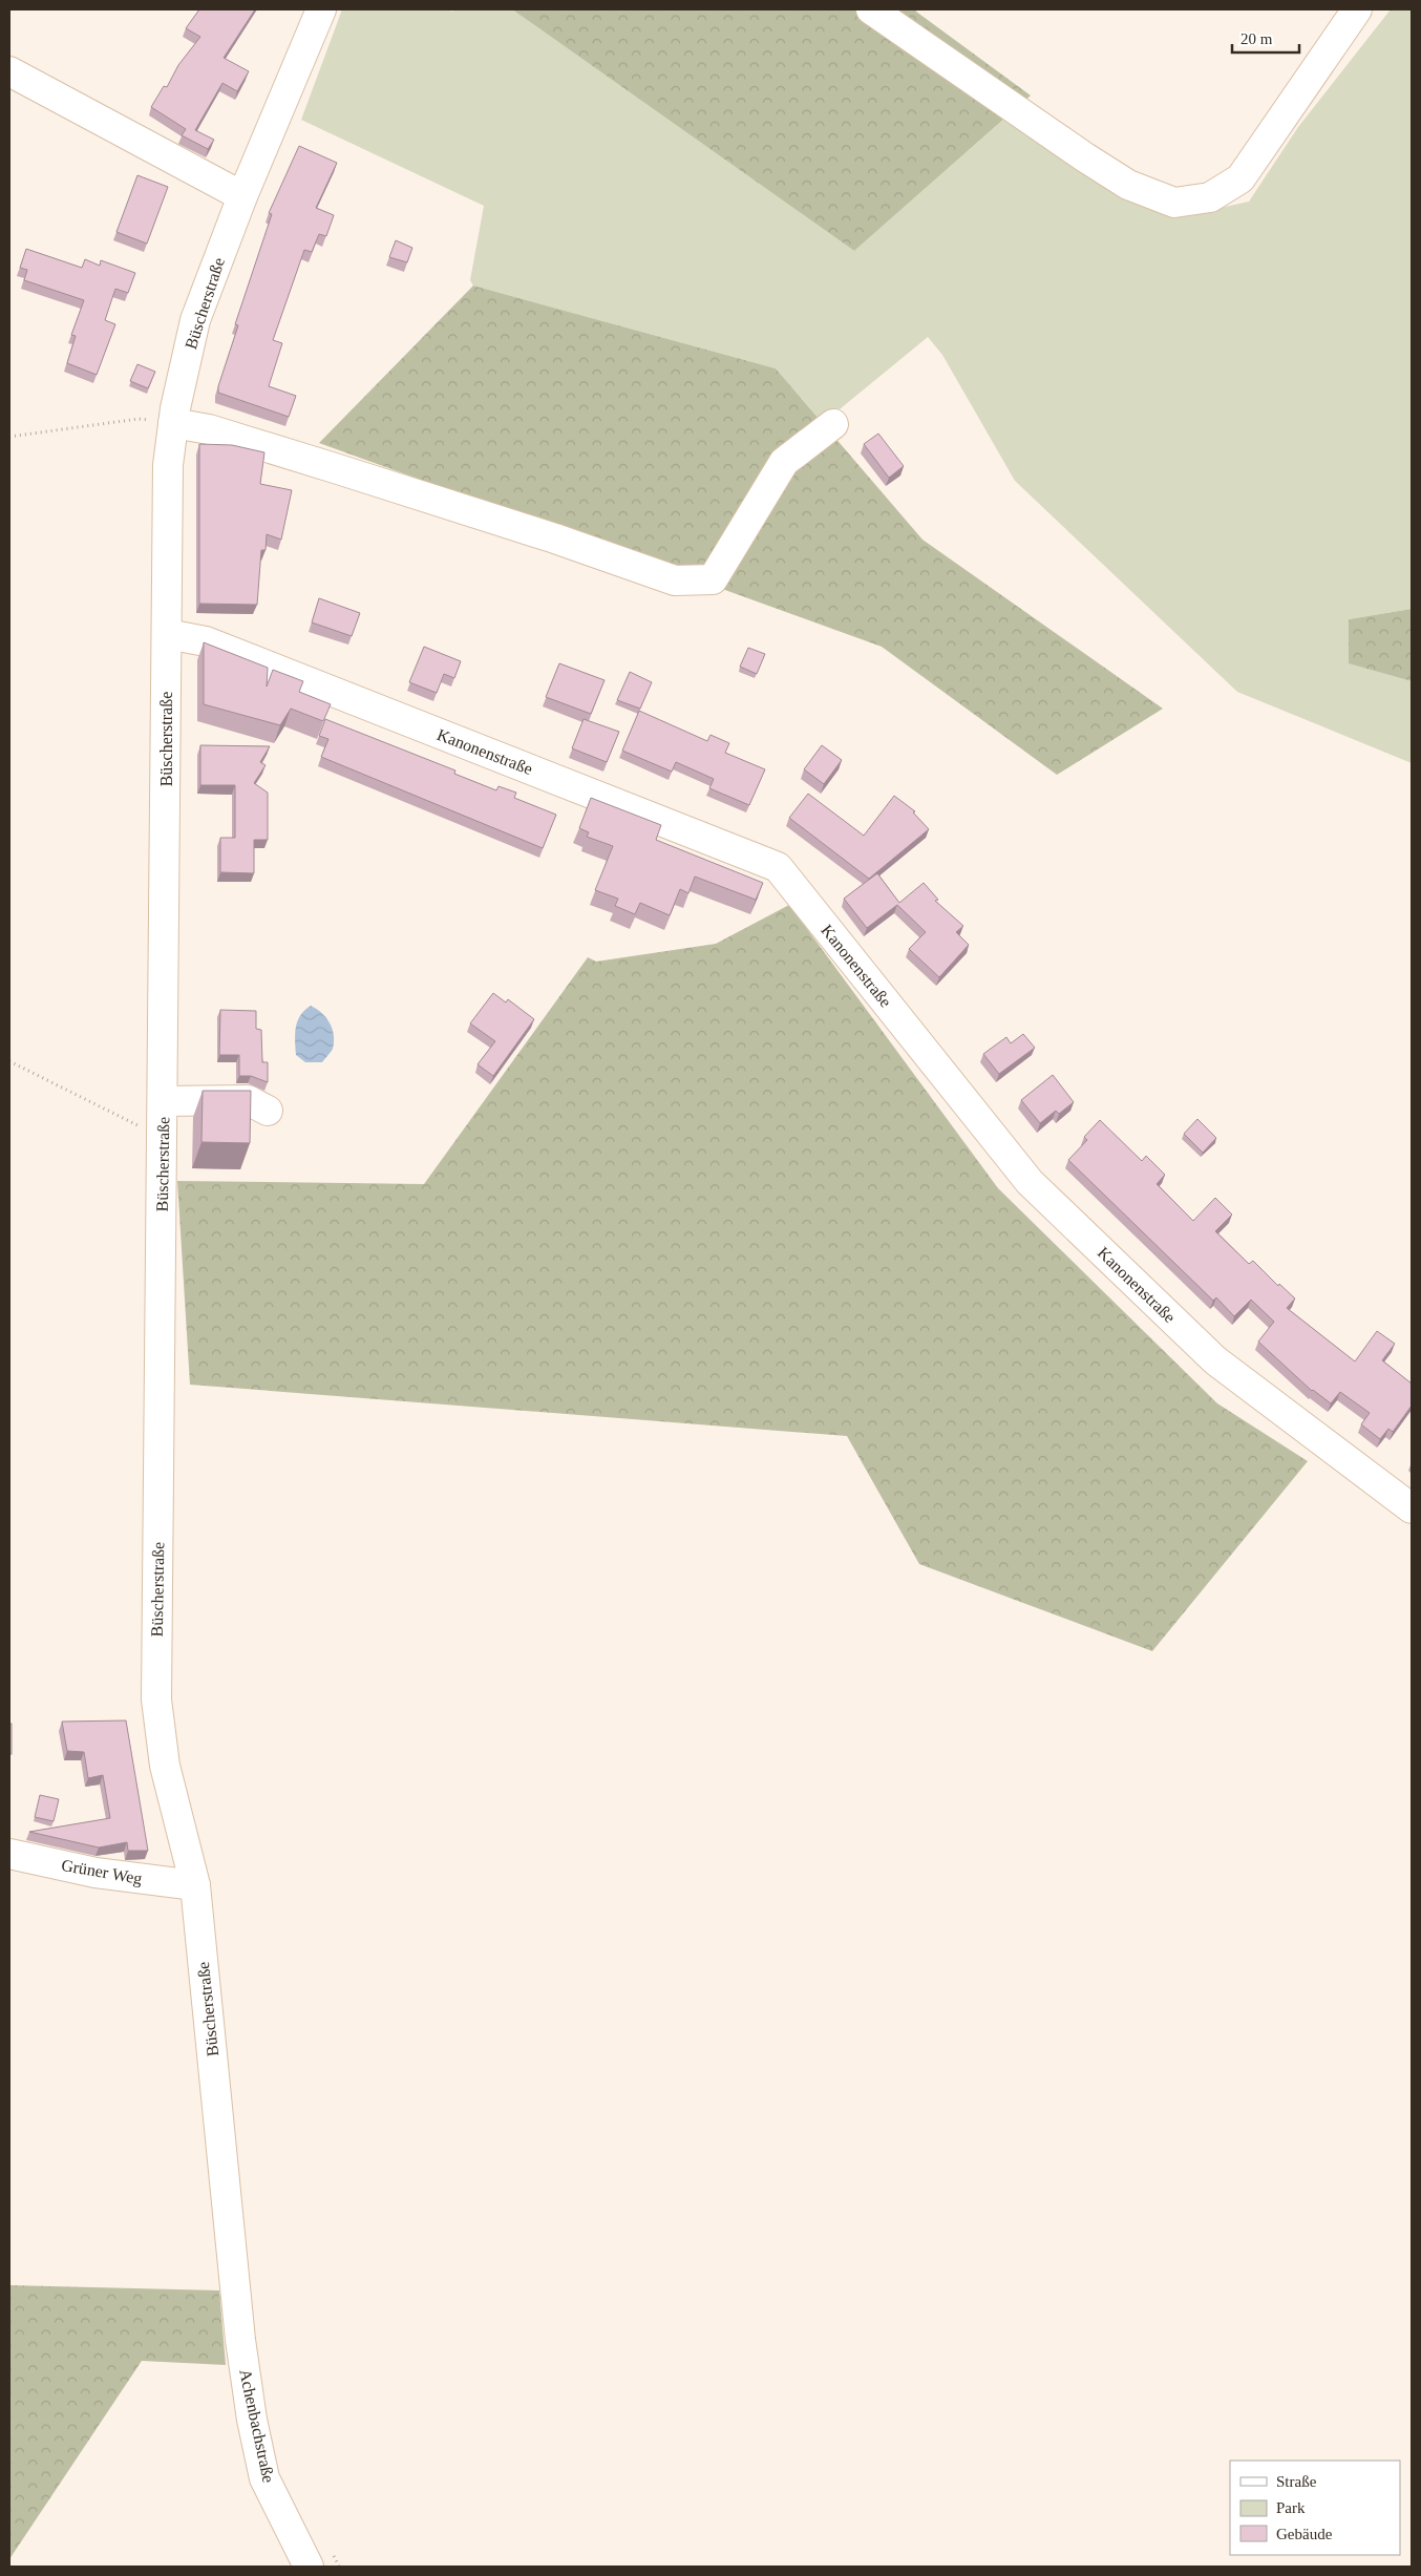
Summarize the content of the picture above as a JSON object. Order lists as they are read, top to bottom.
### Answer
{
  "streets": {
    "street": [
      "Büscherstraße",
      "Kanonenstraße",
      "Grüner Weg",
      "Achenbachstraße"
    ]
  },
  "crossings": [
    ["Büscherstraße", "Kanonenstraße"],
    ["Büscherstraße", "Grüner Weg"],
    ["Büscherstraße", "Achenbachstraße"]
  ],
  "legend": ["Straße", "Park", "Gebäude"],
  "scale_bar": "20 m"
}
